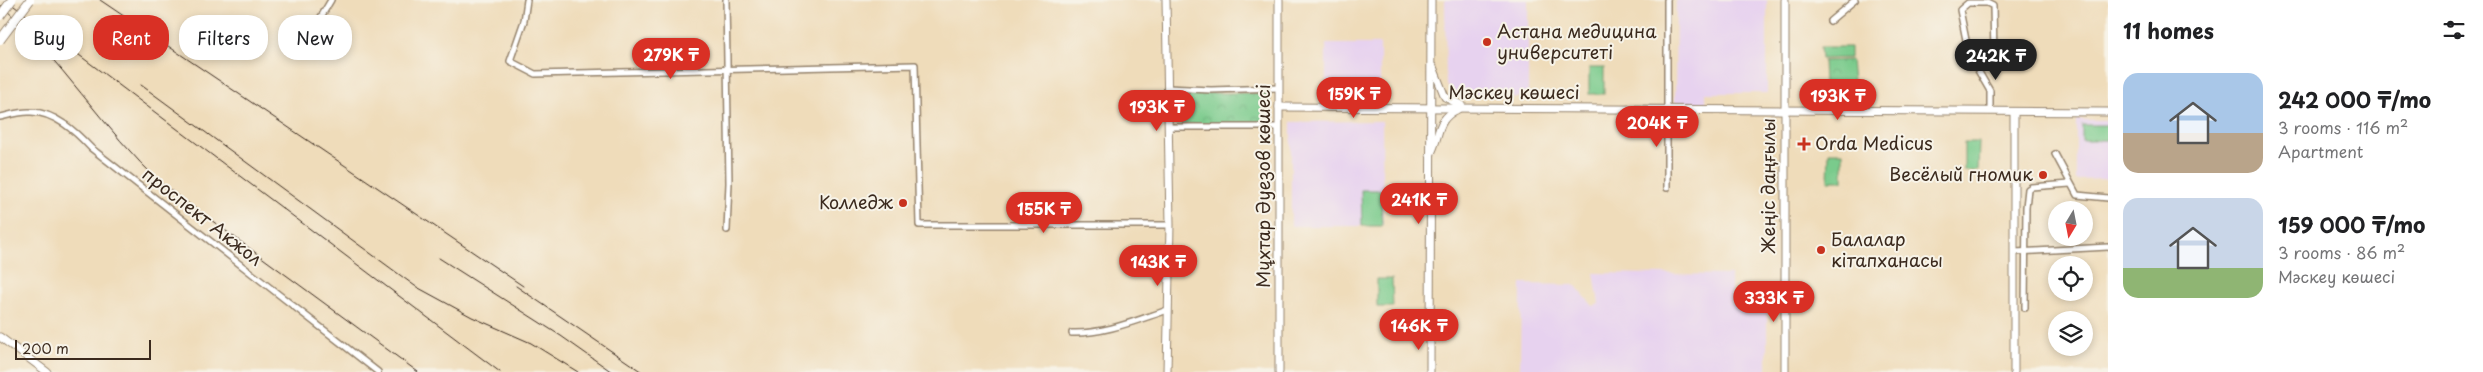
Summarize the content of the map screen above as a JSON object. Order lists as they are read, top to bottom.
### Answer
{
  "streets": {
    "street": [
      "Мәскеу көшесі",
      "Мұхтар Әуезов көшесі",
      "Жеңіс даңғылы",
      "проспект Акжол"
    ]
  },
  "crossings": [
    ["Мәскеу көшесі", "Мұхтар Әуезов көшесі"],
    ["Мәскеу көшесі", "Жеңіс даңғылы"]
  ],
  "places": {
    "other": [
      "Астана медицина университеті",
      "Весёлый гномик",
      "Колледж",
      "Балалар кітапханасы"
    ],
    "health": ["Orda Medicus"]
  },
  "scale_bar": "200 m",
  "north": "bottom",
  "page": {
    "heading": "11 homes",
    "chip": [
      "Buy",
      "Rent",
      "Filters",
      "New"
    ],
    "price": [
      "279K ₸",
      "242K ₸",
      "159K ₸",
      "193K ₸",
      "193K ₸",
      "204K ₸",
      "241K ₸",
      "155K ₸",
      "143K ₸",
      "333K ₸",
      "146K ₸"
    ],
    "list": [
      {
        "name": "242 000 ₸/mo",
        "note": "3 rooms · 116 m² · Apartment"
      },
      {
        "name": "159 000 ₸/mo",
        "note": "3 rooms · 86 m² · Мәскеу көшесі"
      }
    ],
    "scale": "200 m"
  }
}
